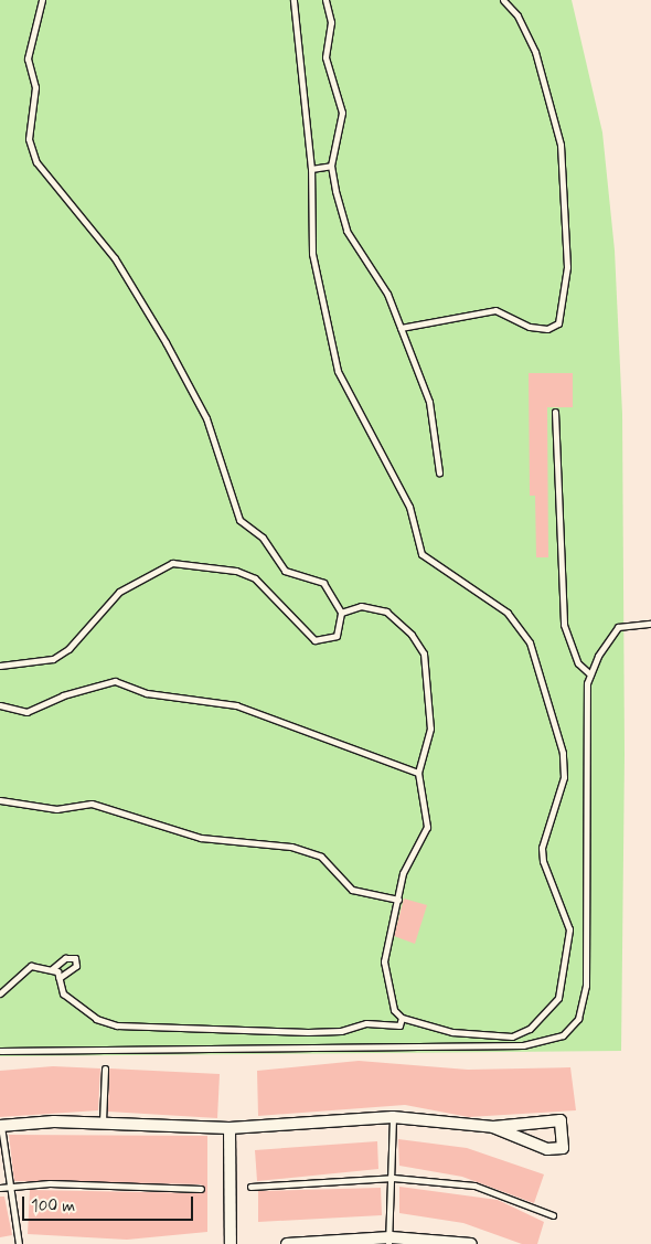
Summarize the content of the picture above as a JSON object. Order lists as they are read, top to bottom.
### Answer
{
  "scale_bar": "100 m"
}
